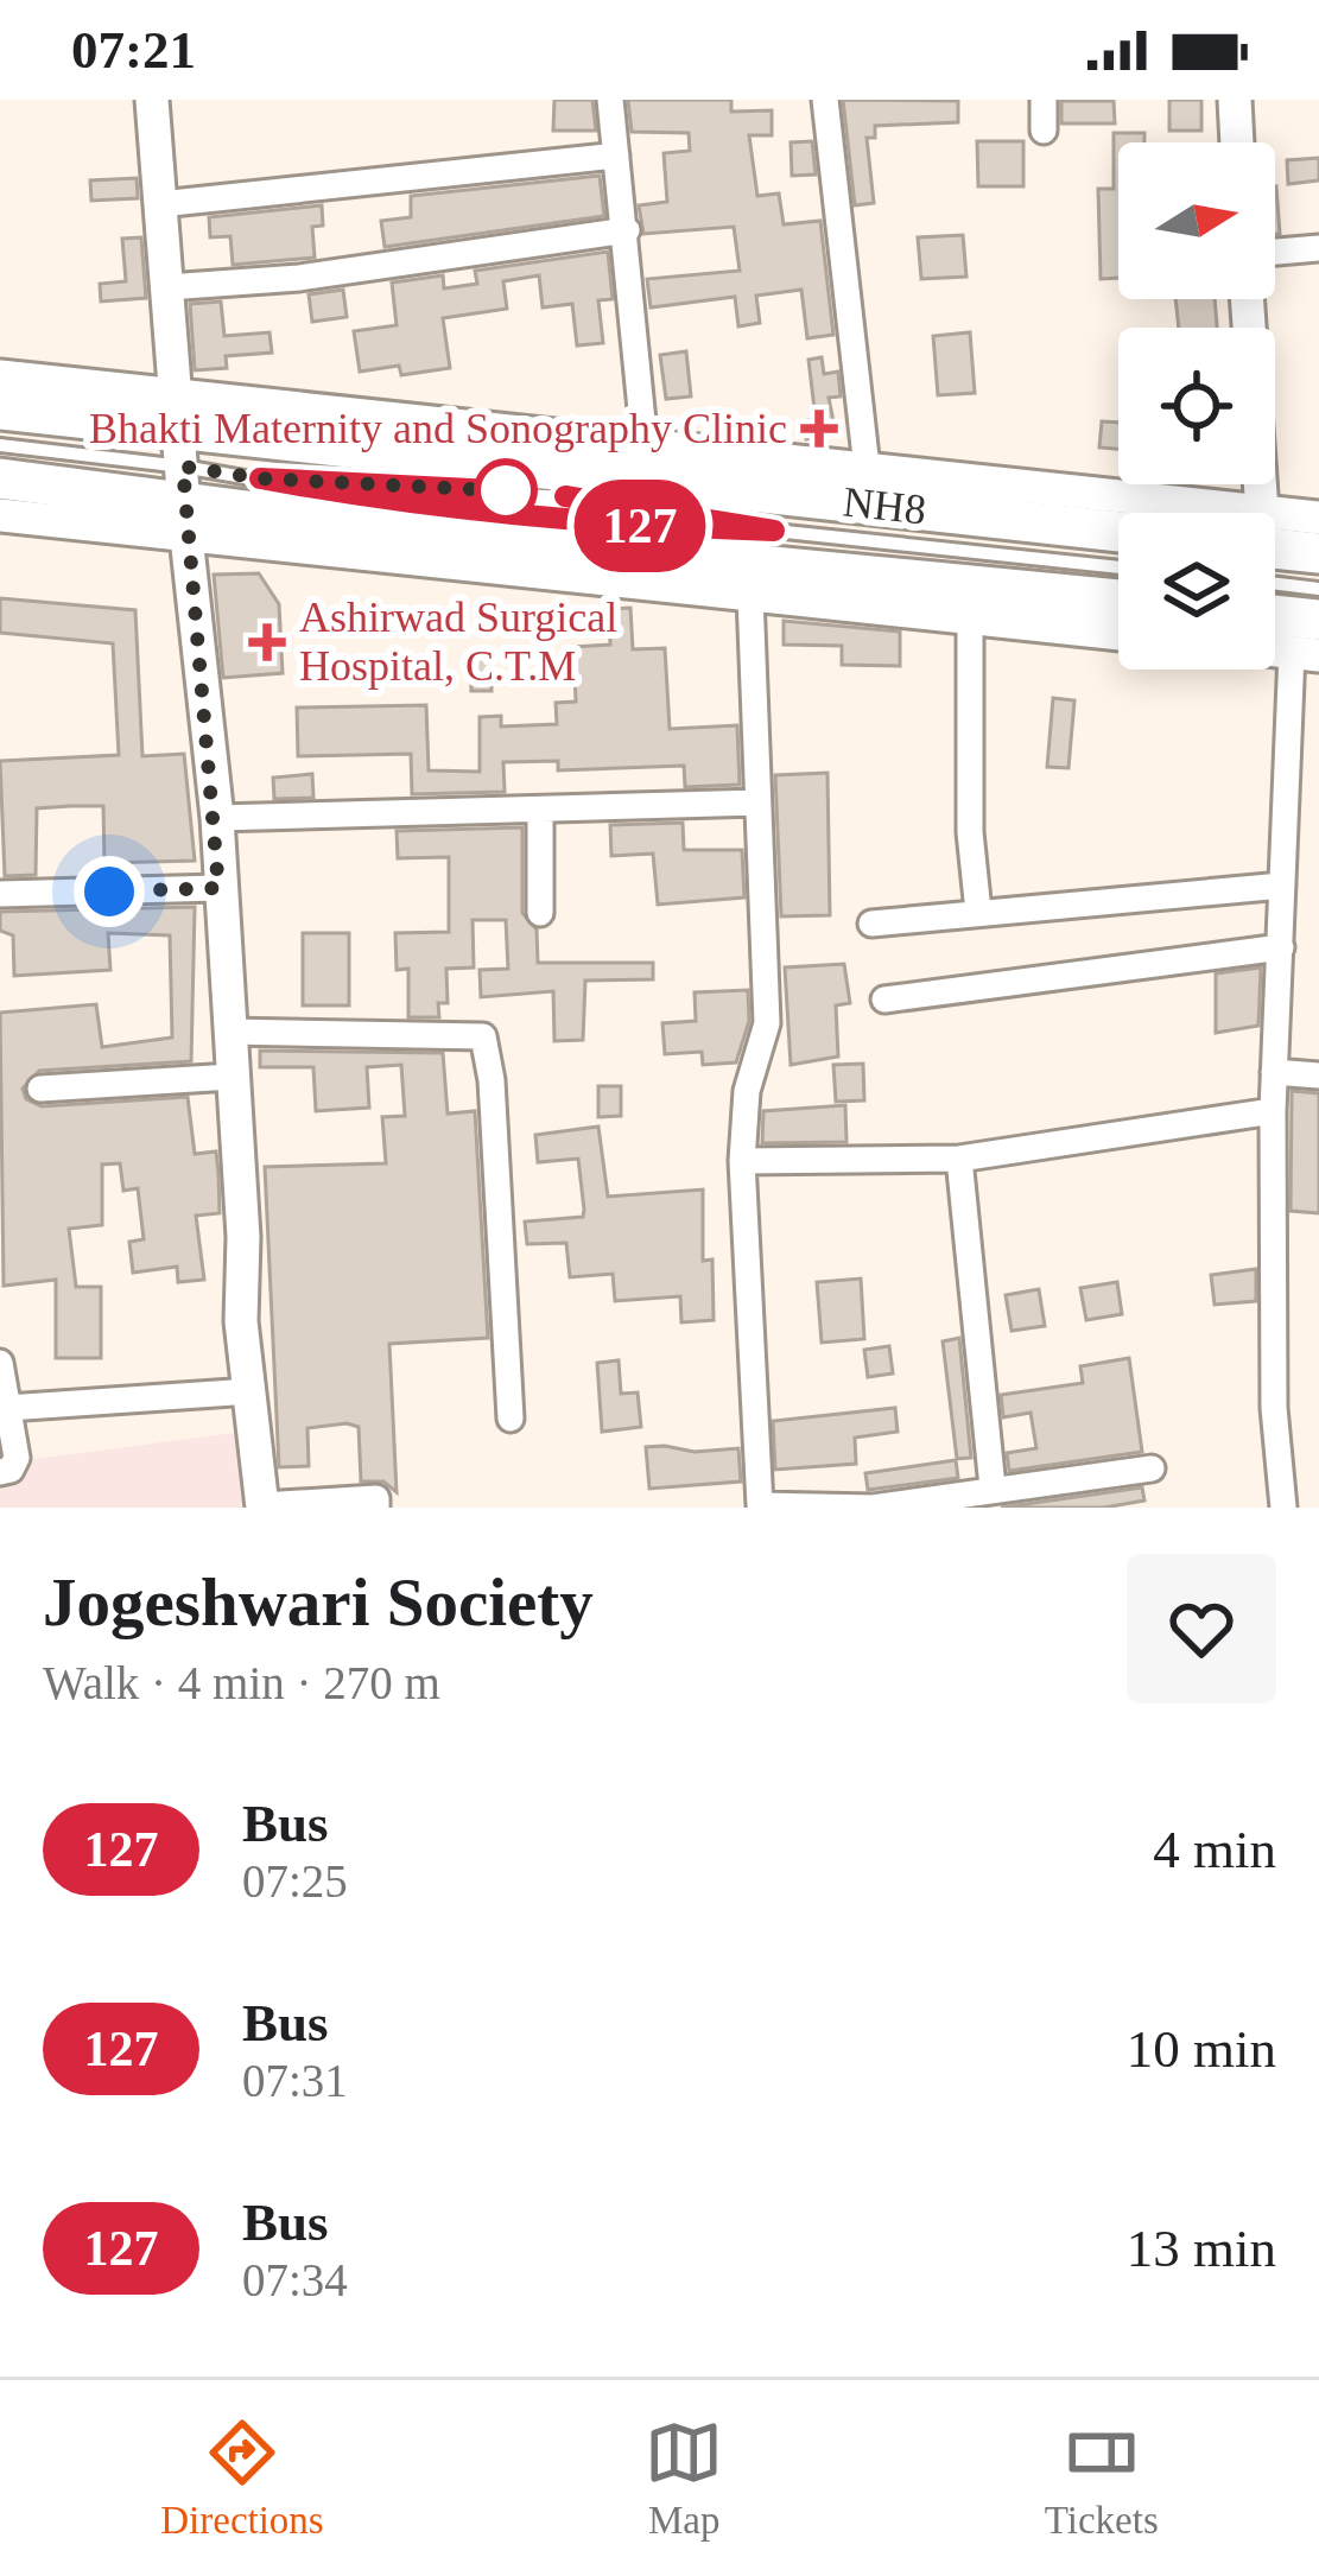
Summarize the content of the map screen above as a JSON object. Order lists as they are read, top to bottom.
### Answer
{
  "streets": {
    "main road": ["NH8"]
  },
  "places": {
    "health": ["Bhakti Maternity and Sonography Clinic", "Ashirwad Surgical Hospital, C.T.M"]
  },
  "lines": ["bus line 127"],
  "north": "right",
  "page": {
    "status": "07:21",
    "on_map": "127",
    "heading": ["Jogeshwari Society", "Walk · 4 min · 270 m"],
    "list": [
      {
        "mark": "127",
        "name": "Bus",
        "note": "07:25",
        "value": "4 min"
      },
      {
        "mark": "127",
        "name": "Bus",
        "note": "07:31",
        "value": "10 min"
      },
      {
        "mark": "127",
        "name": "Bus",
        "note": "07:34",
        "value": "13 min"
      }
    ],
    "tabs": ["Directions", "Map", "Tickets"]
  }
}
